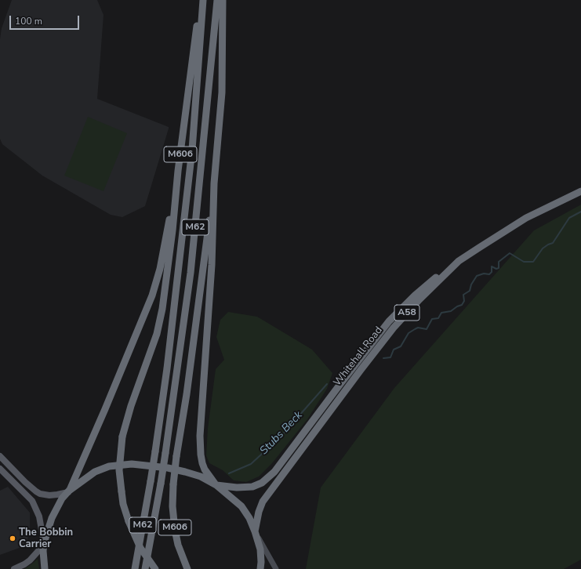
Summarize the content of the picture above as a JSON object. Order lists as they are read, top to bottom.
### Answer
{
  "streets": {
    "highway": [
      "M606",
      "M62",
      "A58",
      "Whitehall Road"
    ]
  },
  "crossings": [
    ["A58", "Whitehall Road"]
  ],
  "water": ["Stubs Beck"],
  "places": ["The Bobbin Carrier"],
  "scale_bar": "100 m"
}
